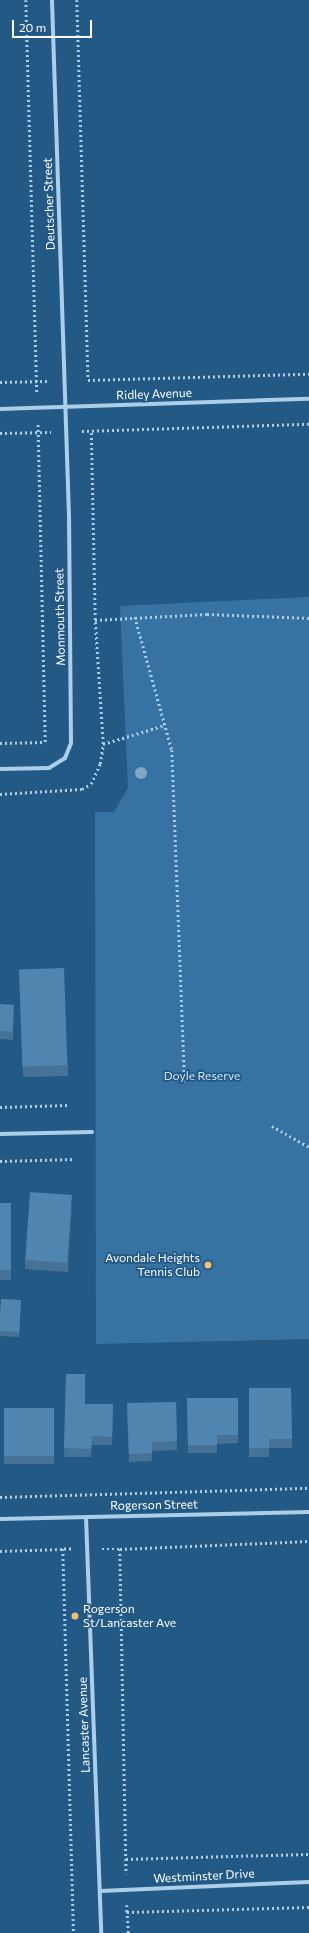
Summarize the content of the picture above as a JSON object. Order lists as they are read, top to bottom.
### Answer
{
  "streets": {
    "street": [
      "Deutscher Street",
      "Ridley Avenue",
      "Monmouth Street",
      "Rogerson Street",
      "Lancaster Avenue",
      "Westminster Drive"
    ]
  },
  "crossings": [
    ["Deutscher Street", "Ridley Avenue"],
    ["Deutscher Street", "Monmouth Street"],
    ["Ridley Avenue", "Monmouth Street"],
    ["Rogerson Street", "Lancaster Avenue"],
    ["Lancaster Avenue", "Westminster Drive"]
  ],
  "parks": ["Doyle Reserve"],
  "places": ["Avondale Heights Tennis Club", "Rogerson St/Lancaster Ave"],
  "scale_bar": "20 m"
}
